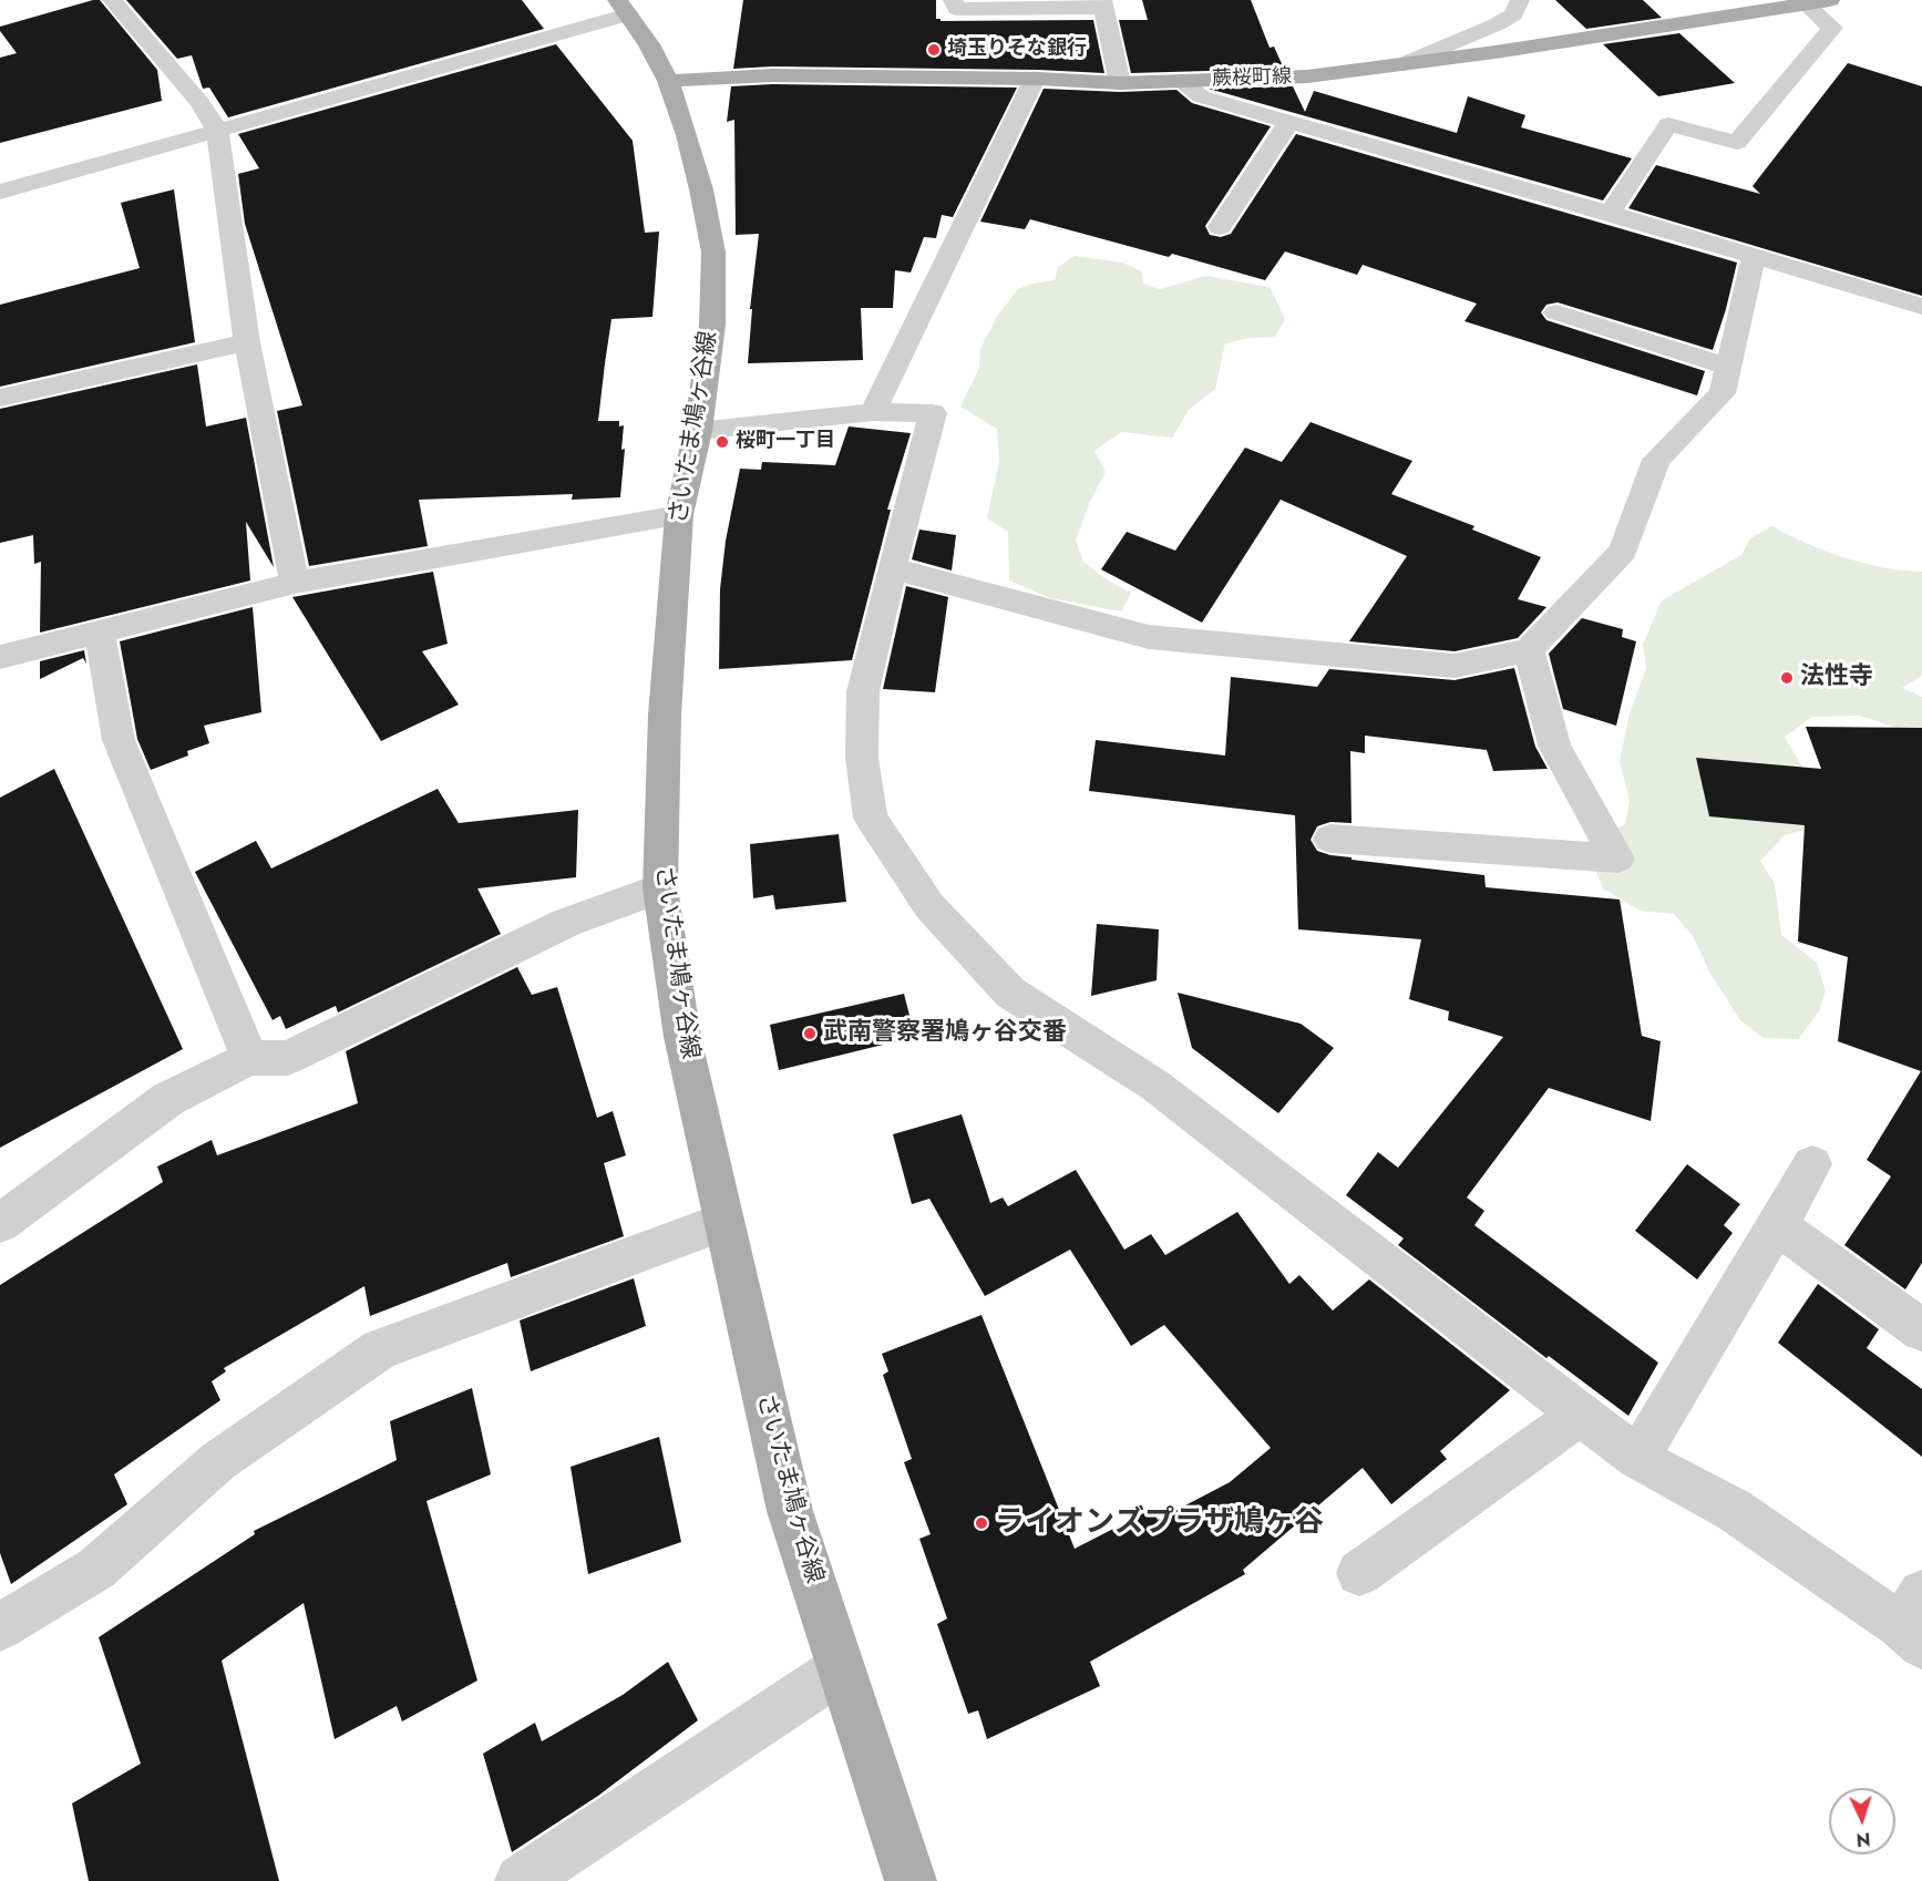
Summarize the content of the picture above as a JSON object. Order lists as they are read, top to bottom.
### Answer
{
  "streets": {
    "main road": ["蕨桜町線", "さいたま鳩ヶ谷線"]
  },
  "crossings": [
    ["蕨桜町線", "さいたま鳩ヶ谷線"]
  ],
  "places": [
    "埼玉りそな銀行",
    "桜町一丁目",
    "法性寺",
    "武南警察署鳩ヶ谷交番",
    "ライオンズプラザ鳩ヶ谷"
  ],
  "north": "bottom"
}
